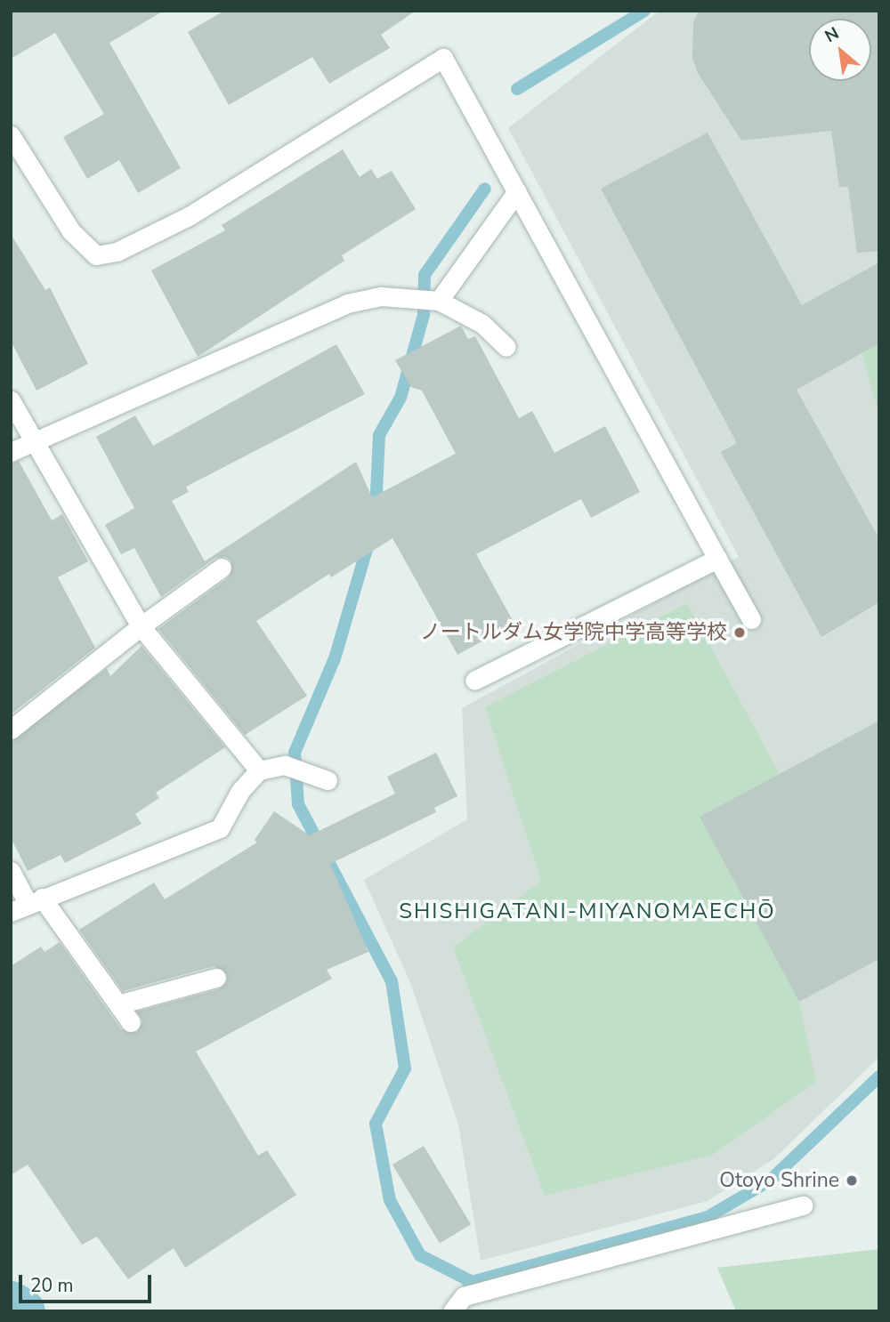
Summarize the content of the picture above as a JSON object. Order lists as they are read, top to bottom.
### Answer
{
  "districts": ["SHISHIGATANI-MIYANOMAECHŌ"],
  "places": ["ノートルダム女学院中学高等学校", "Otoyo Shrine"],
  "scale_bar": "20 m",
  "north": "top left"
}
